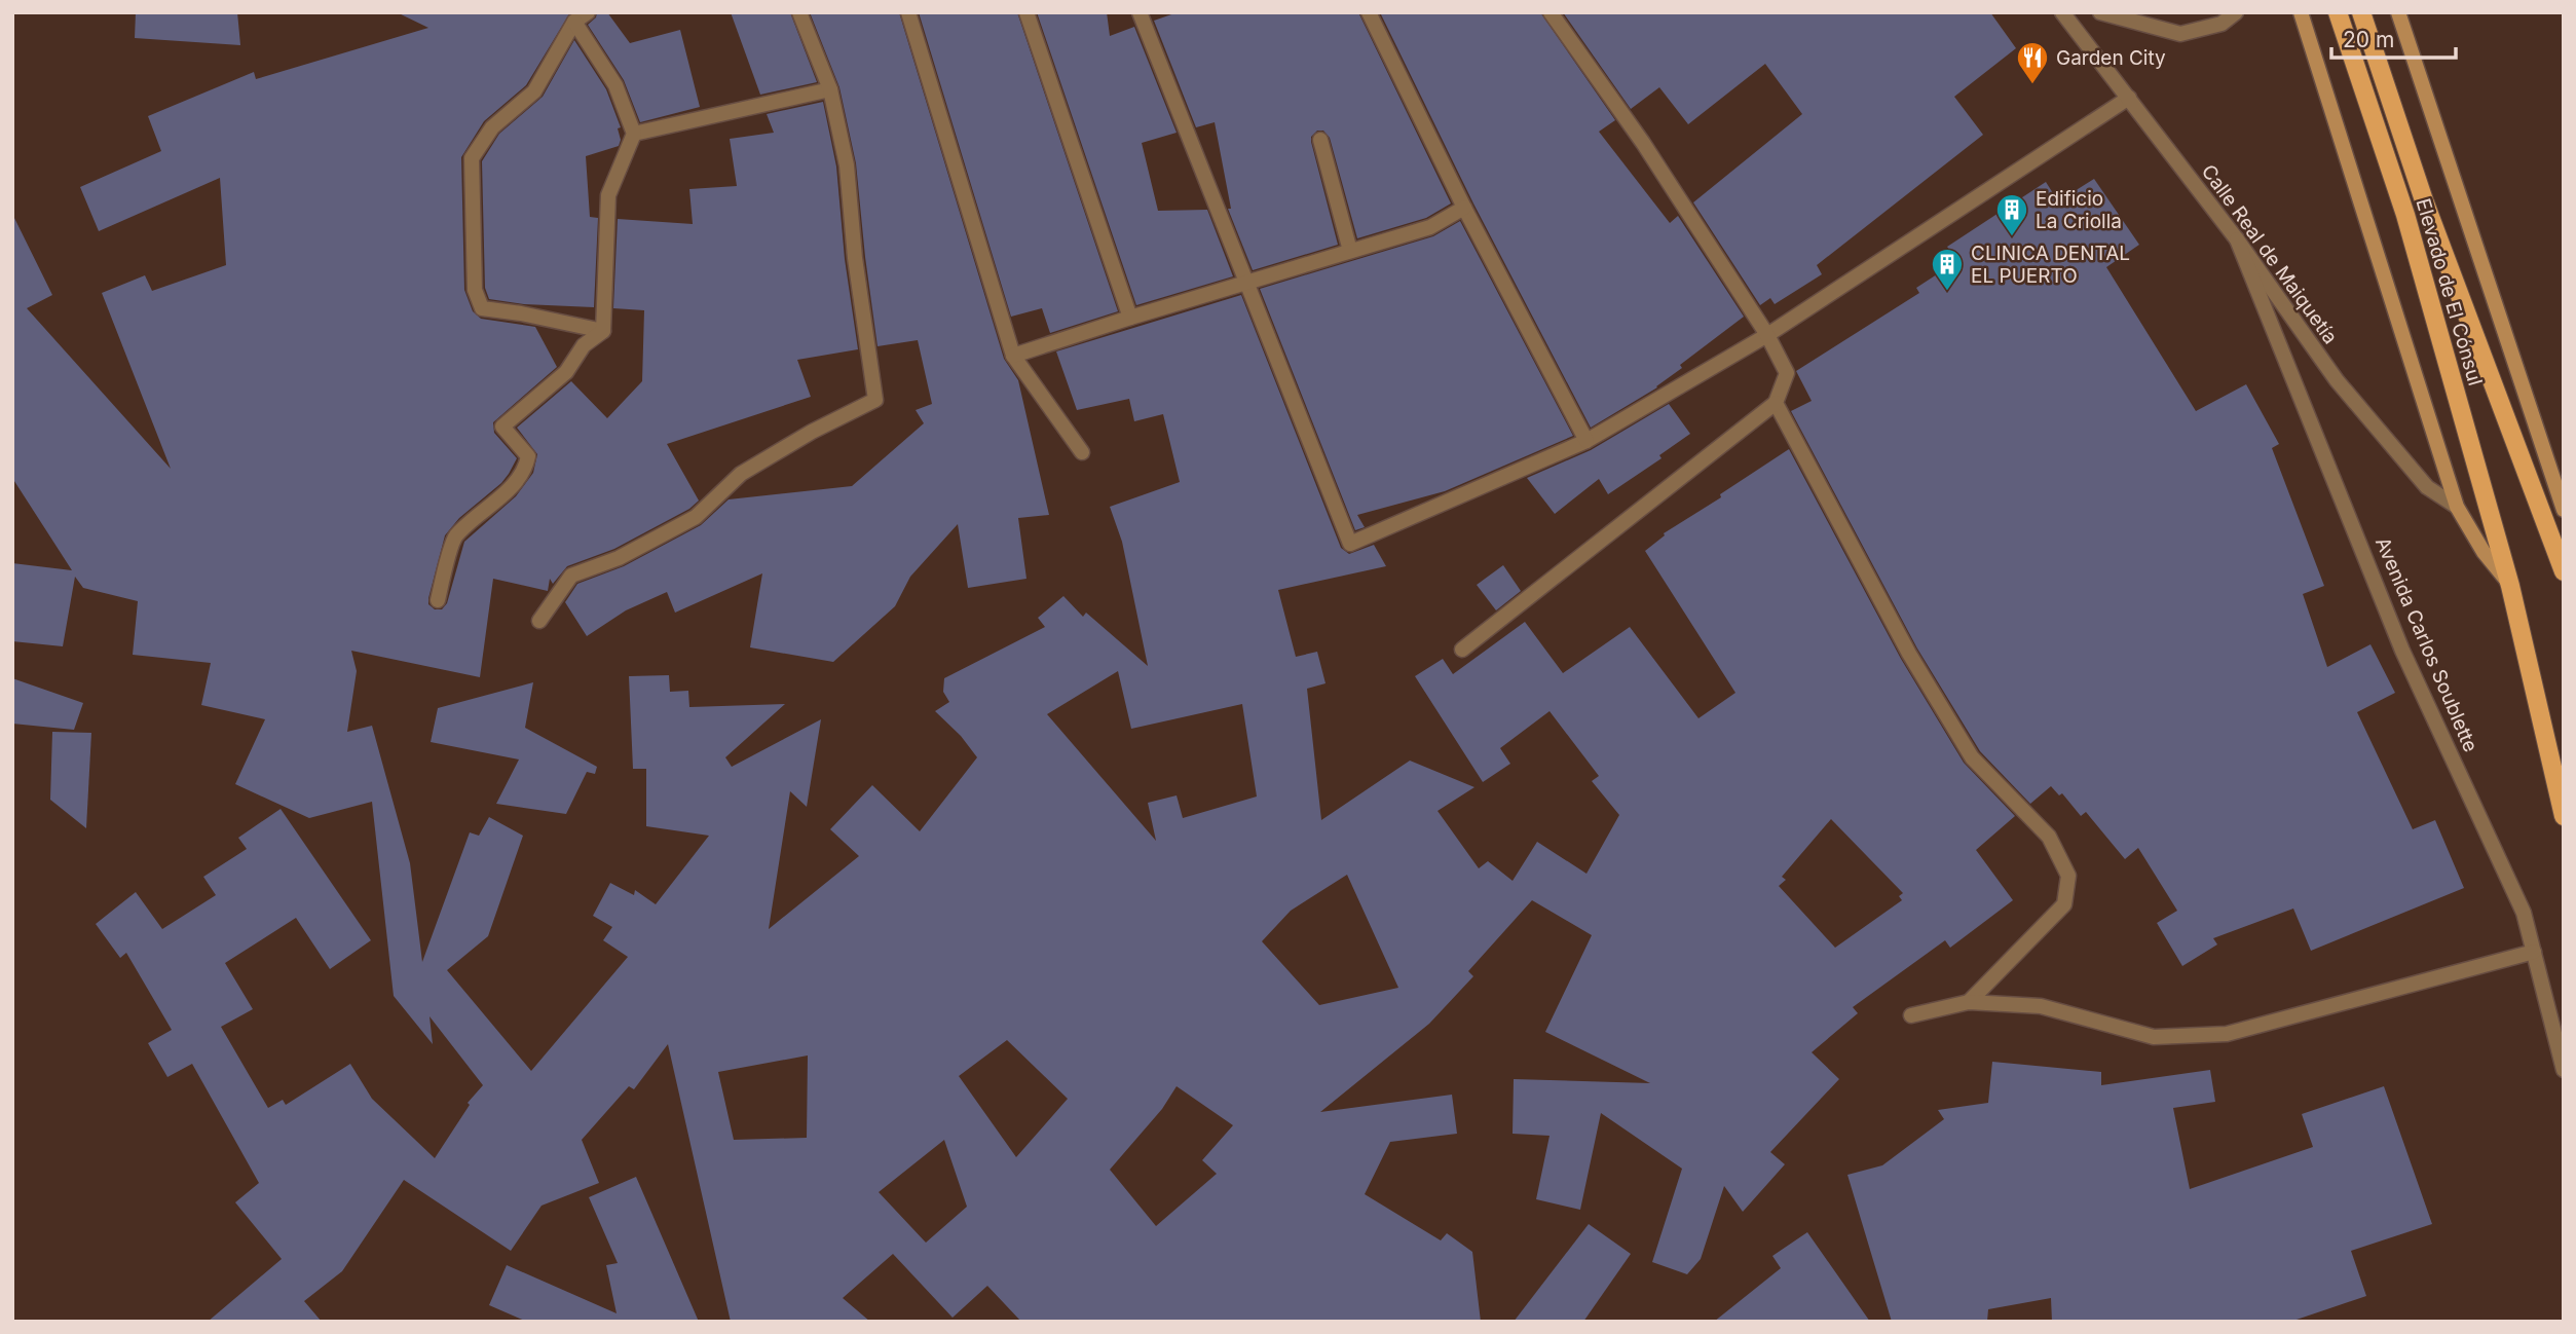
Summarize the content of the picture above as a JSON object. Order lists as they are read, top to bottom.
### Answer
{
  "streets": {
    "main road": ["Elevado de El Cónsul"],
    "street": ["Calle Real de Maiquetía", "Avenida Carlos Soublette"]
  },
  "crossings": [
    ["Calle Real de Maiquetía", "Avenida Carlos Soublette"]
  ],
  "places": {
    "restaurant": ["Garden City"],
    "building": ["Edificio La Criolla", "CLINICA DENTAL EL PUERTO"]
  },
  "scale_bar": "20 m"
}
